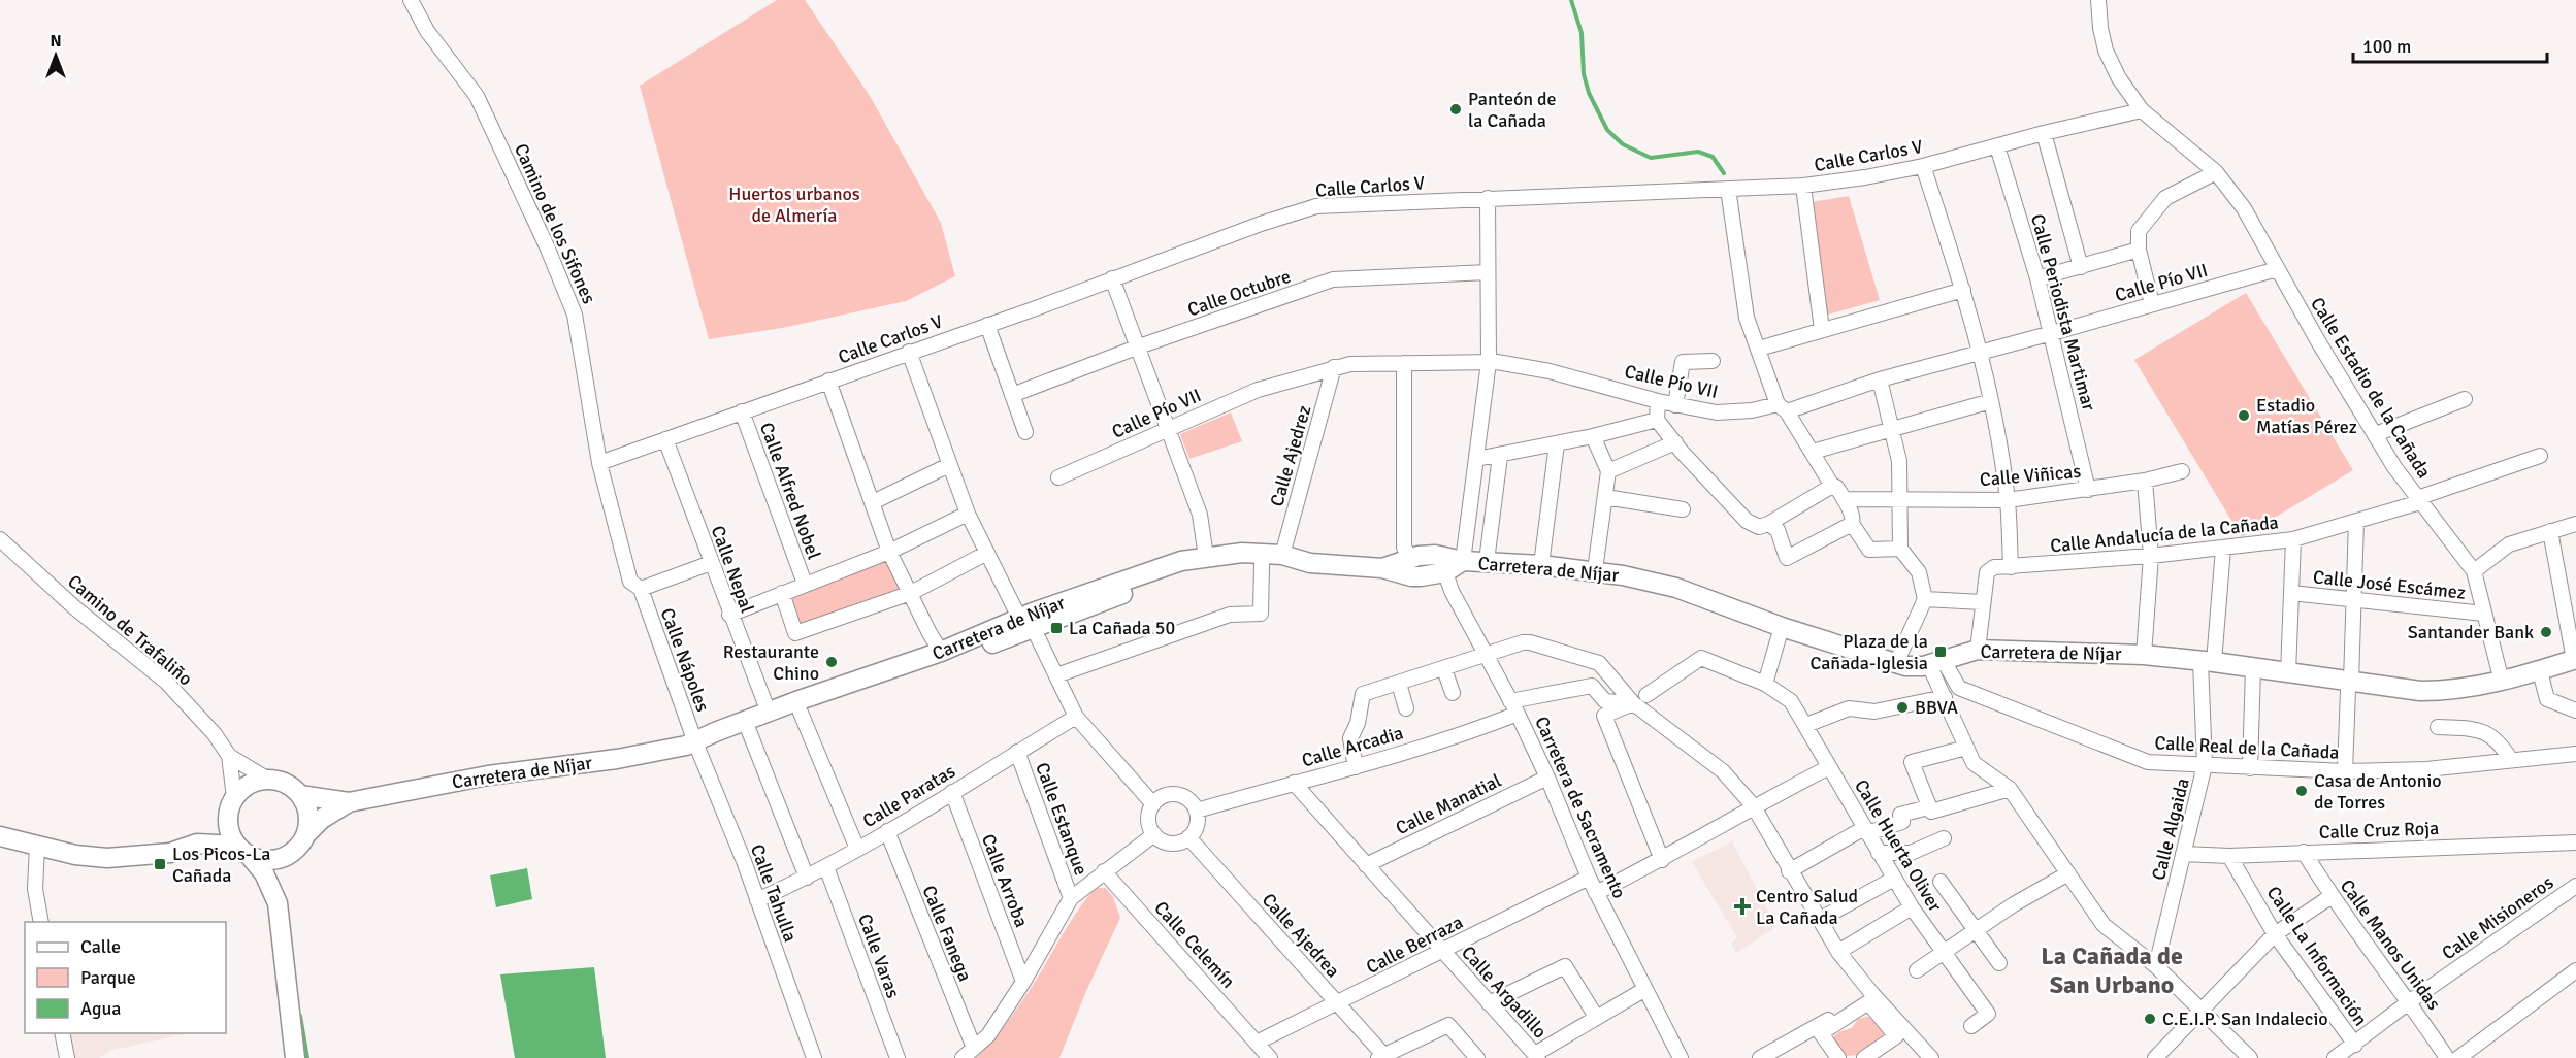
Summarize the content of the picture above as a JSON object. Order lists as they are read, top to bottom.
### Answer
{
  "streets": {
    "main road": ["Carretera de Níjar"],
    "street": [
      "Calle Carlos V",
      "Camino de los Sifones",
      "Calle Pío VII",
      "Calle Octubre",
      "Calle Periodista Martimar",
      "Calle Estadio de la Cañada",
      "Calle Ajedrez",
      "Calle Viñicas",
      "Calle Alfred Nobel",
      "Calle Andalucía de la Cañada",
      "Calle Nepal",
      "Calle José Escámez",
      "Camino de Trafaliño",
      "Calle Nápoles",
      "Calle Arcadia",
      "Calle Real de la Cañada",
      "Calle Paratas",
      "Calle Manatial",
      "Carretera de Sacramento",
      "Calle Estanque",
      "Calle Algaida",
      "Calle Cruz Roja",
      "Calle Huerta Oliver",
      "Calle Arroba",
      "Calle Tahulla",
      "Calle Misioneros",
      "Calle Fanega",
      "Calle Ajedrea",
      "Calle Celemín",
      "Calle Berraza",
      "Calle Manos Unidas",
      "Calle Varas",
      "Calle La Información",
      "Calle Argadillo"
    ]
  },
  "crossings": [
    ["Calle Carlos V", "Camino de los Sifones"],
    ["Calle Carlos V", "Calle Periodista Martimar"],
    ["Calle Carlos V", "Calle Estadio de la Cañada"],
    ["Calle Carlos V", "Calle Alfred Nobel"],
    ["Calle Carlos V", "Calle Nepal"],
    ["Camino de los Sifones", "Calle Nápoles"],
    ["Calle Pío VII", "Calle Periodista Martimar"],
    ["Calle Pío VII", "Calle Estadio de la Cañada"],
    ["Calle Pío VII", "Calle Ajedrez"],
    ["Calle Periodista Martimar", "Calle Viñicas"],
    ["Calle Estadio de la Cañada", "Calle Andalucía de la Cañada"],
    ["Calle Estadio de la Cañada", "Carretera de Níjar"],
    ["Calle Estadio de la Cañada", "Calle José Escámez"],
    ["Calle Ajedrez", "Carretera de Níjar"],
    ["Calle Andalucía de la Cañada", "Carretera de Níjar"],
    ["Calle Andalucía de la Cañada", "Calle Algaida"],
    ["Calle Nepal", "Carretera de Níjar"],
    ["Carretera de Níjar", "Camino de Trafaliño"],
    ["Carretera de Níjar", "Calle Nápoles"],
    ["Carretera de Níjar", "Calle Real de la Cañada"],
    ["Carretera de Níjar", "Carretera de Sacramento"],
    ["Carretera de Níjar", "Calle Algaida"],
    ["Carretera de Níjar", "Calle Tahulla"],
    ["Calle Nápoles", "Calle Tahulla"],
    ["Calle Arcadia", "Carretera de Sacramento"],
    ["Calle Arcadia", "Calle Ajedrea"],
    ["Calle Arcadia", "Calle Argadillo"],
    ["Calle Real de la Cañada", "Calle Algaida"],
    ["Calle Paratas", "Calle Estanque"],
    ["Calle Paratas", "Calle Arroba"],
    ["Calle Paratas", "Calle Tahulla"],
    ["Calle Paratas", "Calle Fanega"],
    ["Calle Paratas", "Calle Varas"],
    ["Calle Manatial", "Carretera de Sacramento"],
    ["Calle Manatial", "Calle Argadillo"],
    ["Carretera de Sacramento", "Calle Berraza"],
    ["Calle Algaida", "Calle Cruz Roja"],
    ["Calle Cruz Roja", "Calle Manos Unidas"],
    ["Calle Cruz Roja", "Calle La Información"],
    ["Calle Misioneros", "Calle Manos Unidas"],
    ["Calle Misioneros", "Calle La Información"],
    ["Calle Ajedrea", "Calle Berraza"],
    ["Calle Celemín", "Calle Berraza"],
    ["Calle Berraza", "Calle Argadillo"]
  ],
  "districts": ["La Cañada de San Urbano"],
  "parks": ["Huertos urbanos de Almería"],
  "places": {
    "other": [
      "Panteón de la Cañada",
      "Estadio Matías Pérez",
      "Santander Bank",
      "Restaurante Chino",
      "BBVA",
      "Casa de Antonio de Torres",
      "C.E.I.P. San Indalecio"
    ],
    "transit": ["La Cañada 50", "Plaza de la Cañada-Iglesia", "Los Picos-La Cañada"],
    "health": ["Centro Salud La Cañada"]
  },
  "legend": ["Calle", "Parque", "Agua"],
  "scale_bar": "100 m",
  "north": "top"
}
